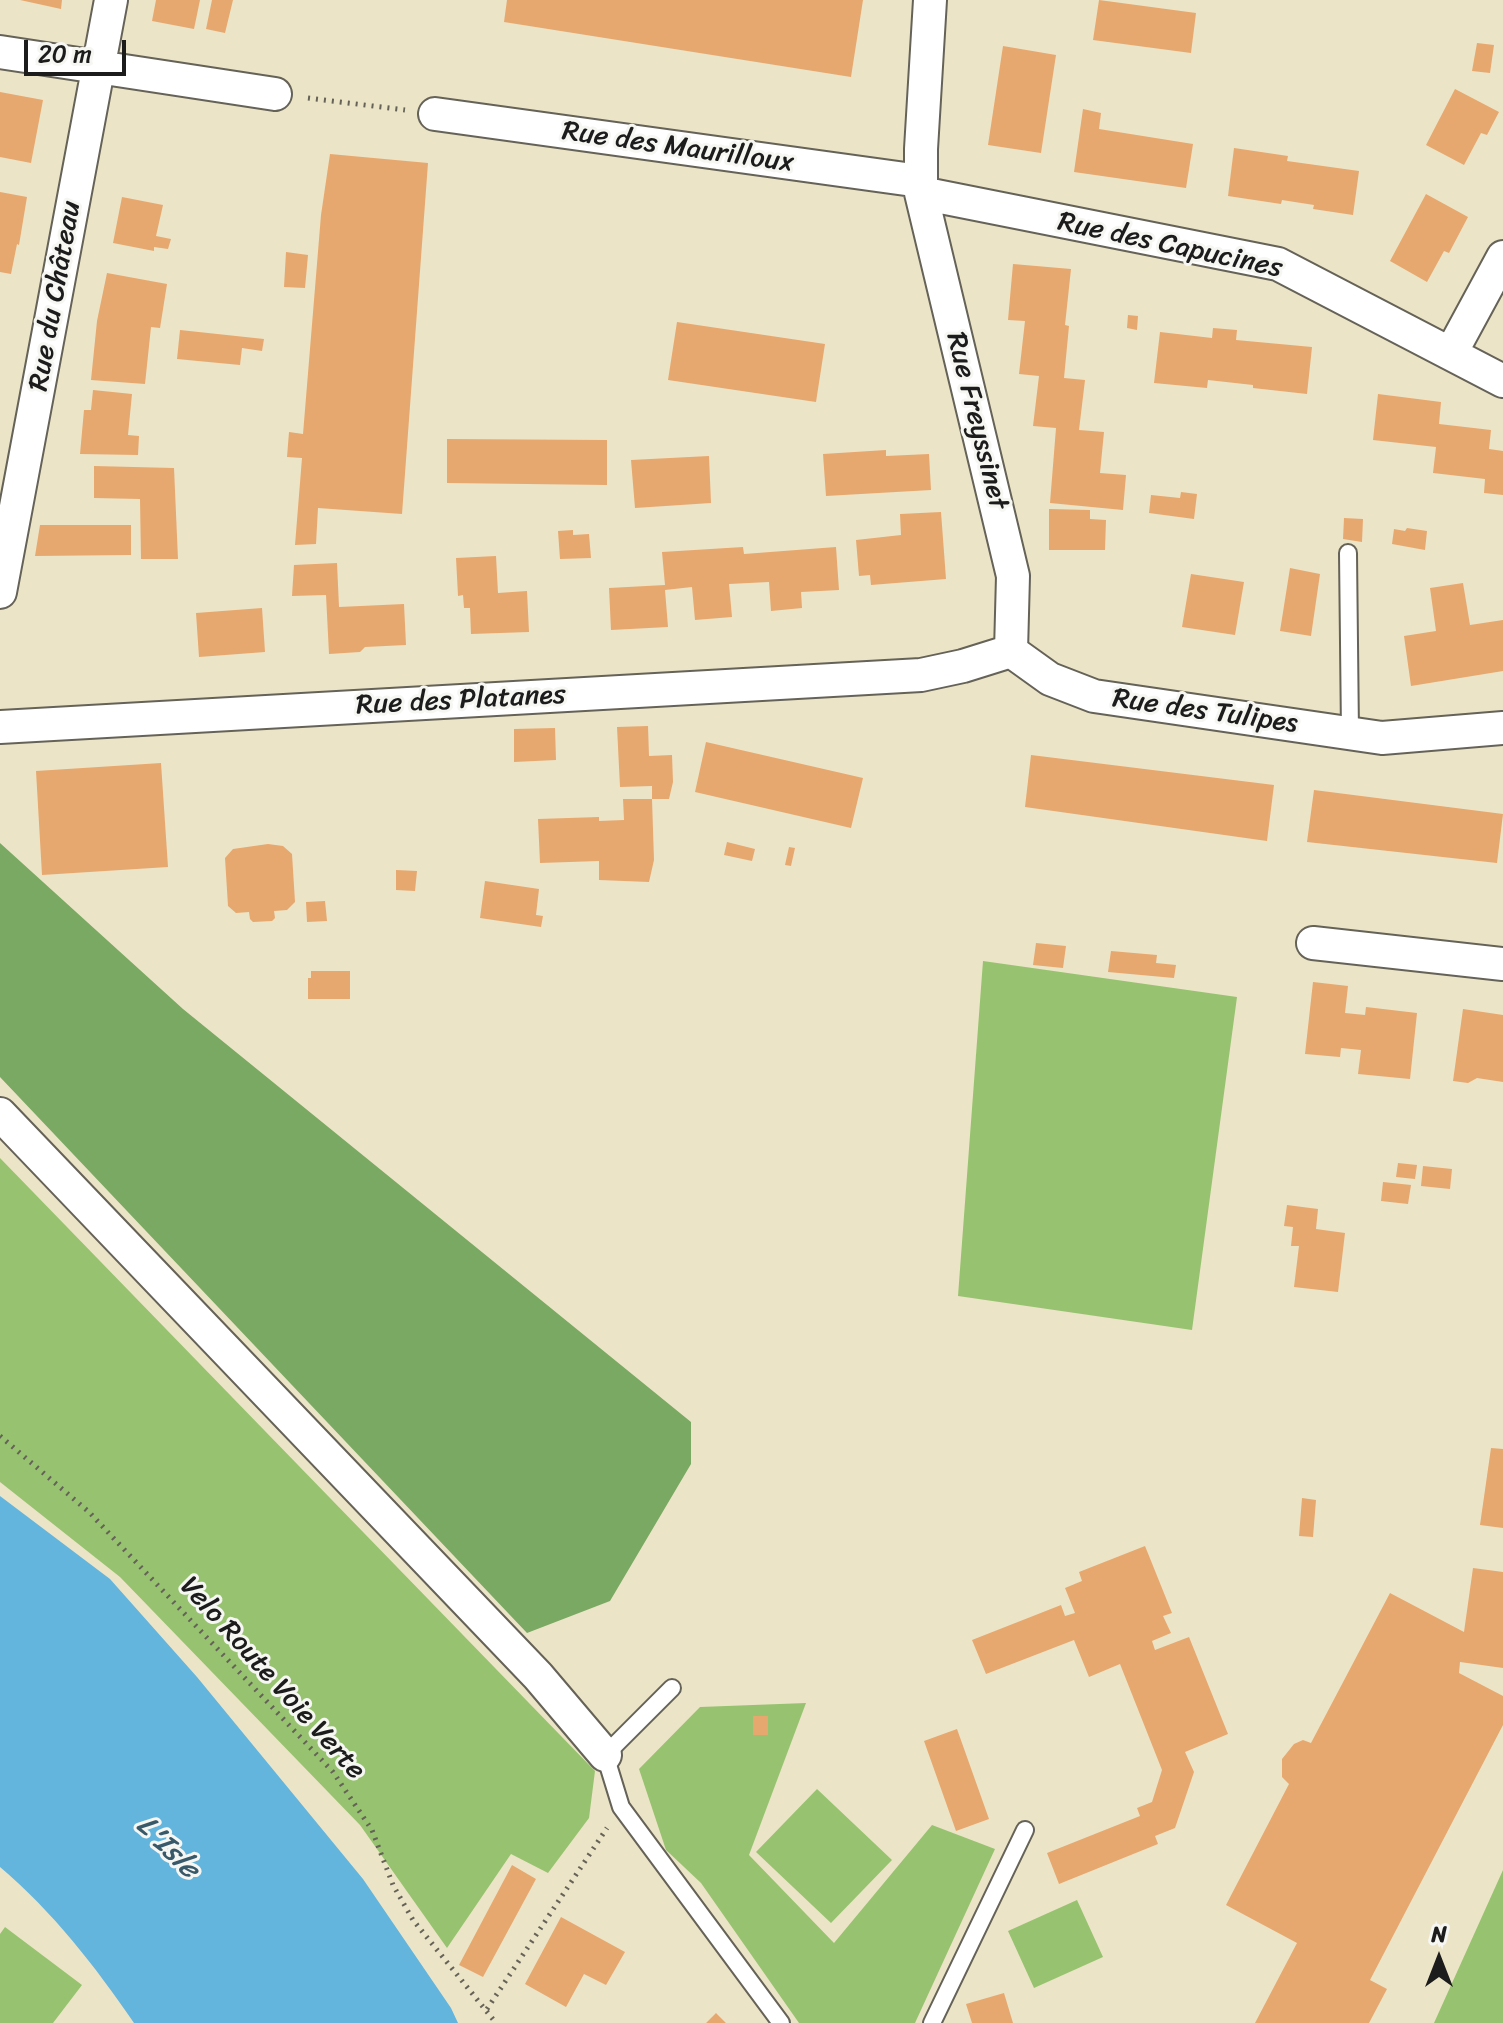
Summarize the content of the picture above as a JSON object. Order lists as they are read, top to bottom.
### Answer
{
  "streets": {
    "street": [
      "Rue des Maurilloux",
      "Rue des Capucines",
      "Rue du Château",
      "Rue Freyssinet",
      "Rue des Platanes",
      "Rue des Tulipes"
    ],
    "path": ["Velo Route Voie Verte"]
  },
  "crossings": [
    ["Rue des Maurilloux", "Rue des Capucines"],
    ["Rue des Maurilloux", "Rue Freyssinet"],
    ["Rue des Capucines", "Rue Freyssinet"],
    ["Rue Freyssinet", "Rue des Platanes"],
    ["Rue Freyssinet", "Rue des Tulipes"],
    ["Rue des Platanes", "Rue des Tulipes"]
  ],
  "water": ["L'Isle"],
  "scale_bar": "20 m",
  "north": "top"
}
